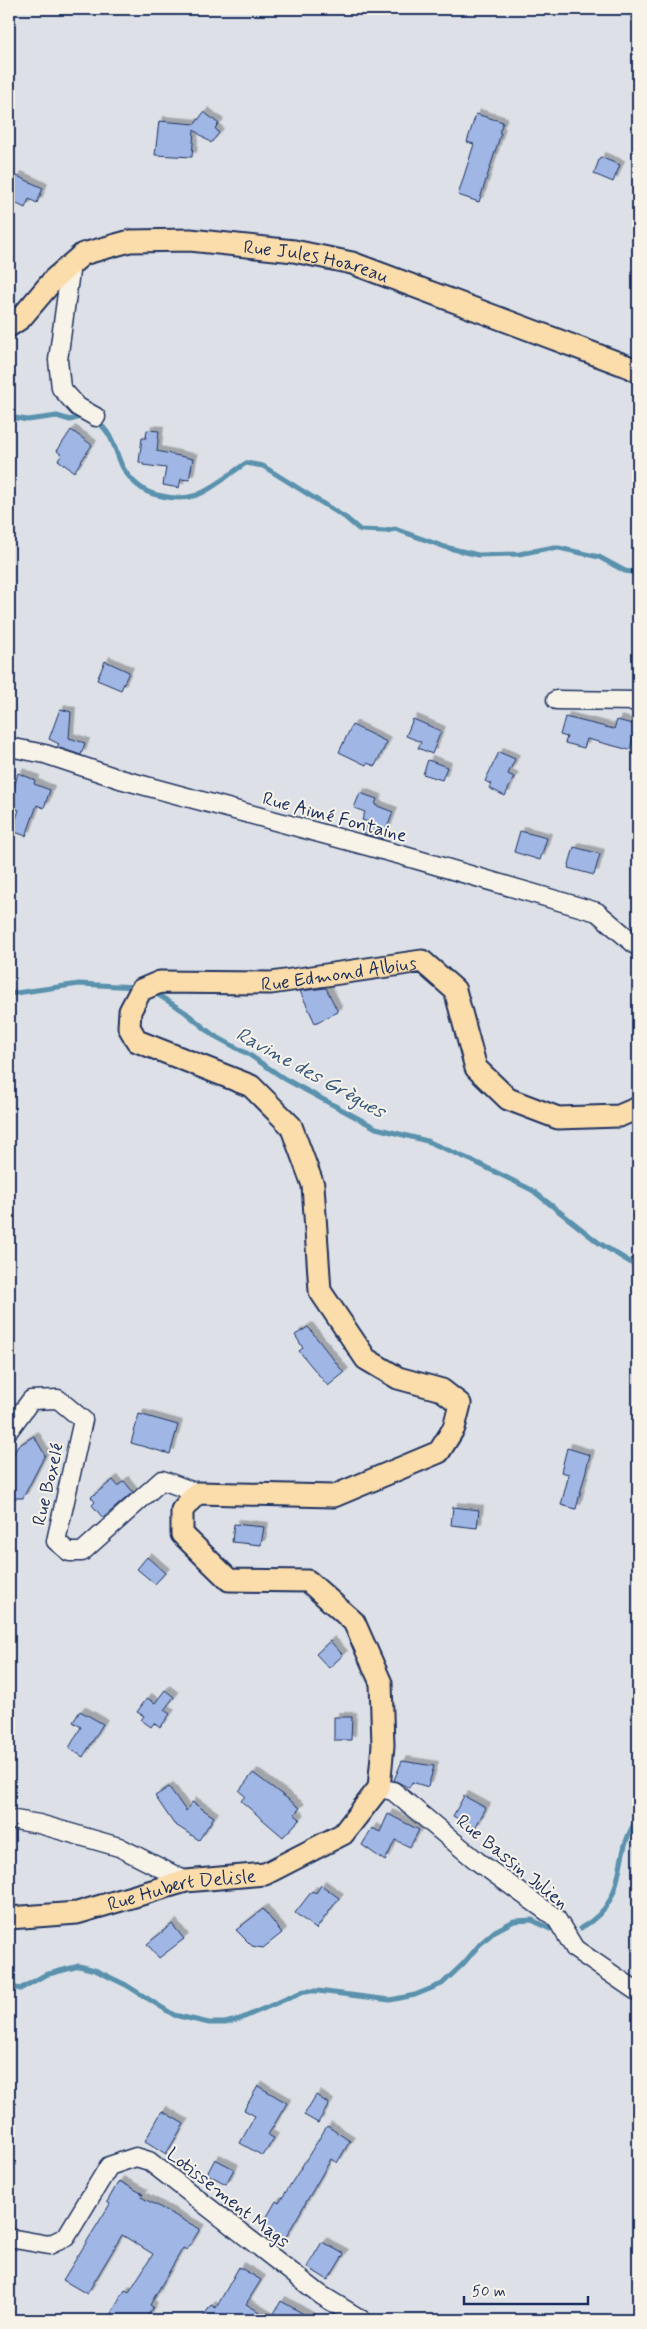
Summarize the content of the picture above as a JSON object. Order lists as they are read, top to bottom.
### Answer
{
  "streets": {
    "main road": ["Rue Jules Hoareau", "Rue Edmond Albius", "Rue Hubert Delisle"],
    "street": [
      "Rue Aimé Fontaine",
      "Rue Boxelé",
      "Rue Bassin Julien",
      "Lotissement Mags"
    ]
  },
  "crossings": [
    ["Rue Edmond Albius", "Rue Boxelé"],
    ["Rue Bassin Julien", "Rue Hubert Delisle"]
  ],
  "water": ["Ravine des Grègues"],
  "scale_bar": "50 m"
}
